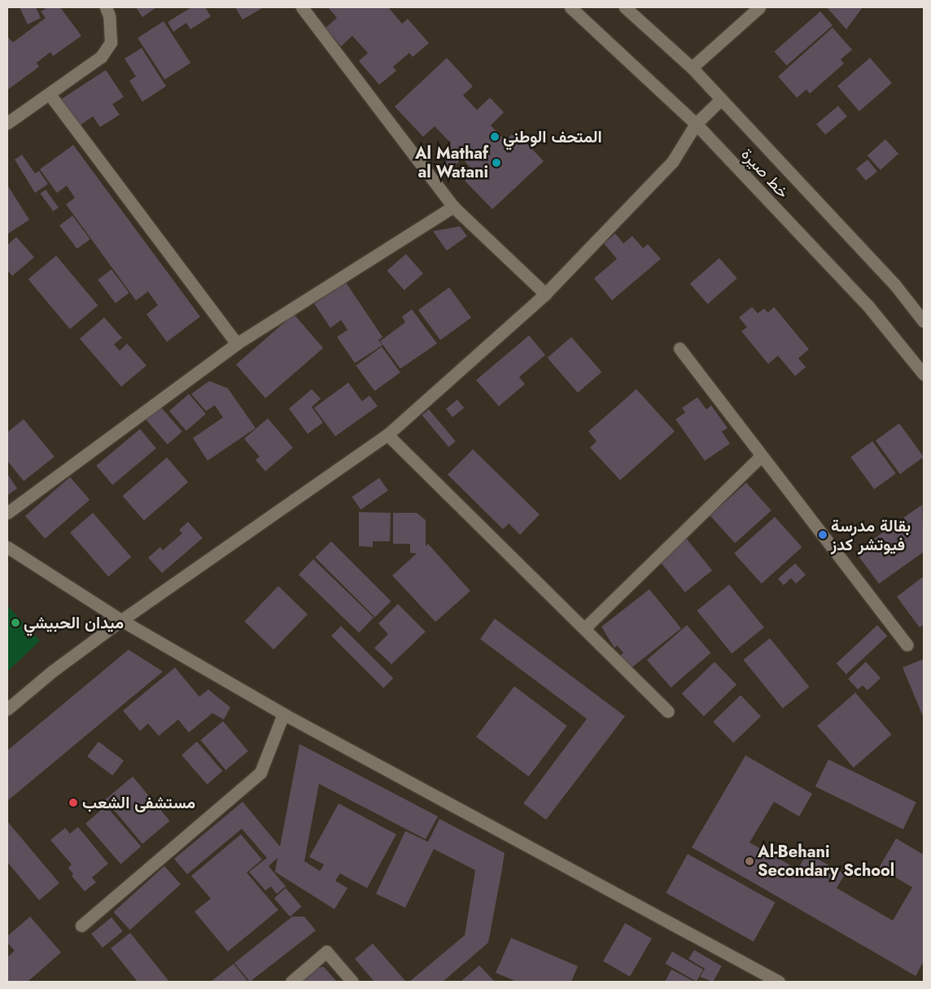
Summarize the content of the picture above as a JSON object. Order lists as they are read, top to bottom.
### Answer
{
  "streets": {
    "street": ["خط صيرة"]
  },
  "places": [
    "المتحف الوطني",
    "Al Mathaf al Watani",
    "بقالة مدرسة فيوتشر كدز",
    "ميدان الحبيشي",
    "مستشفى الشعب",
    "Al-Behani Secondary School"
  ]
}
